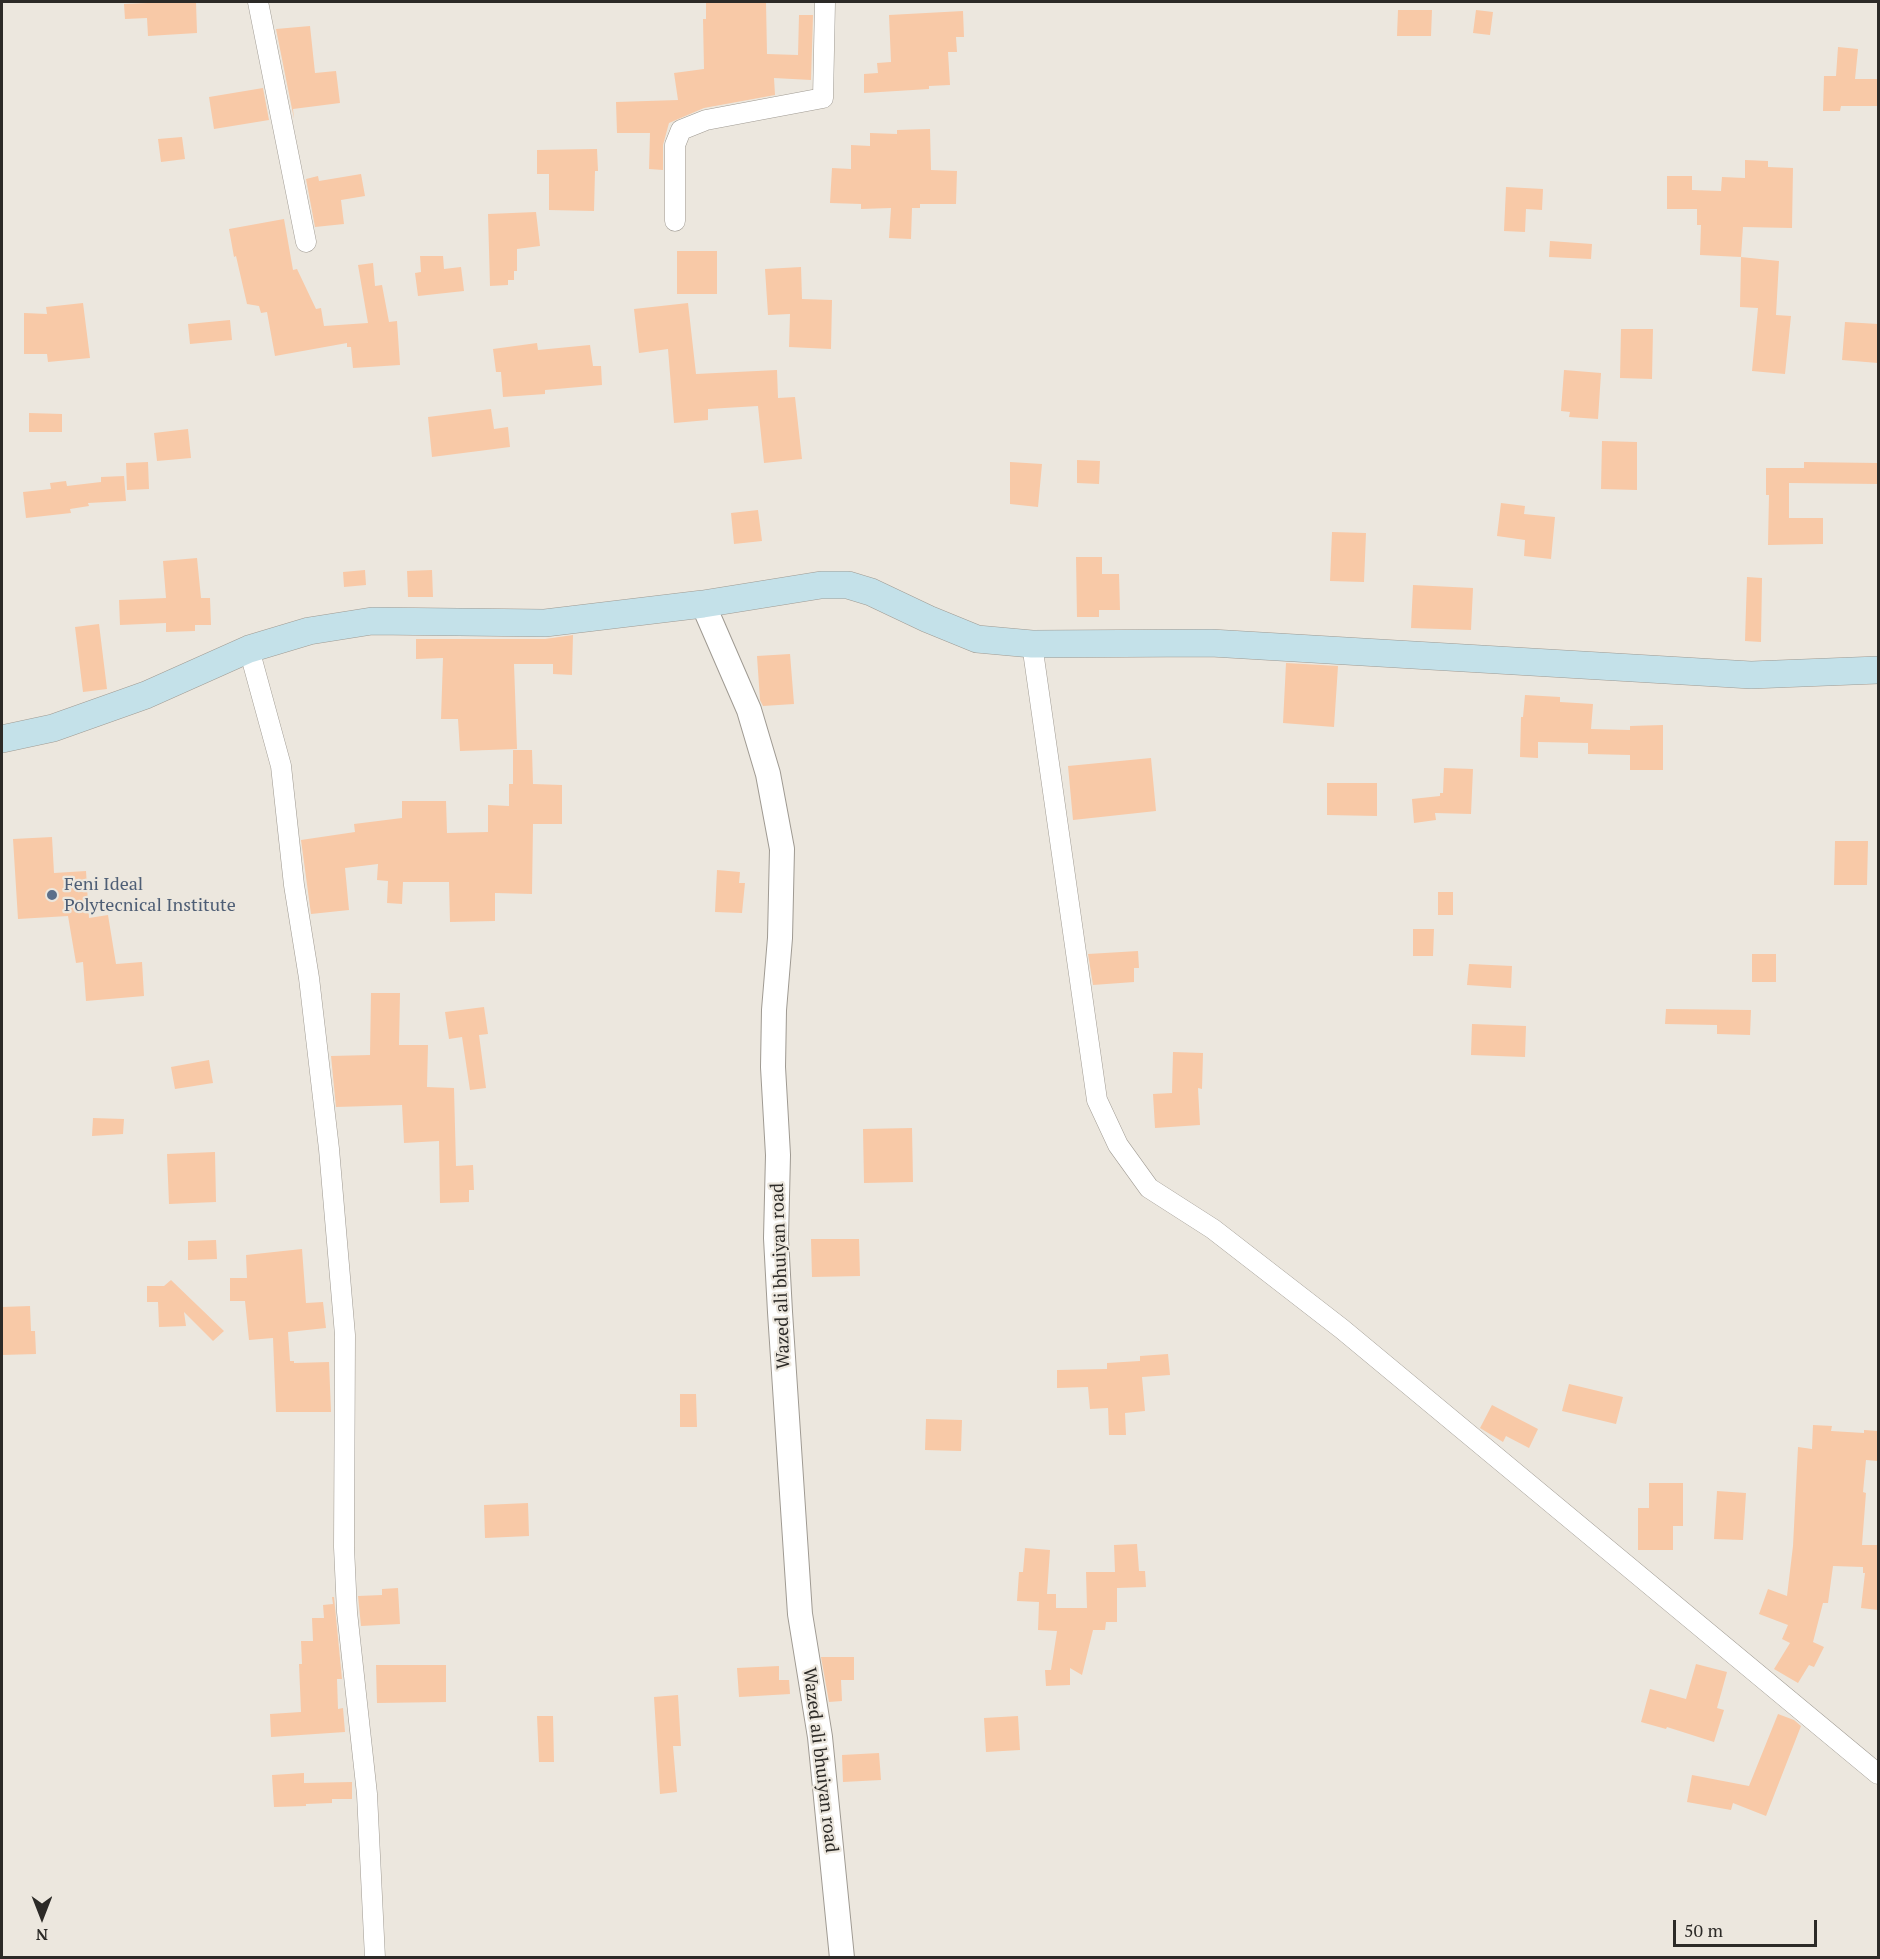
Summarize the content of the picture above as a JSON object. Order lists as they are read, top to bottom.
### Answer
{
  "streets": {
    "street": ["Wazed ali bhuiyan road"]
  },
  "places": ["Feni Ideal Polytecnical Institute"],
  "scale_bar": "50 m",
  "north": "bottom"
}
